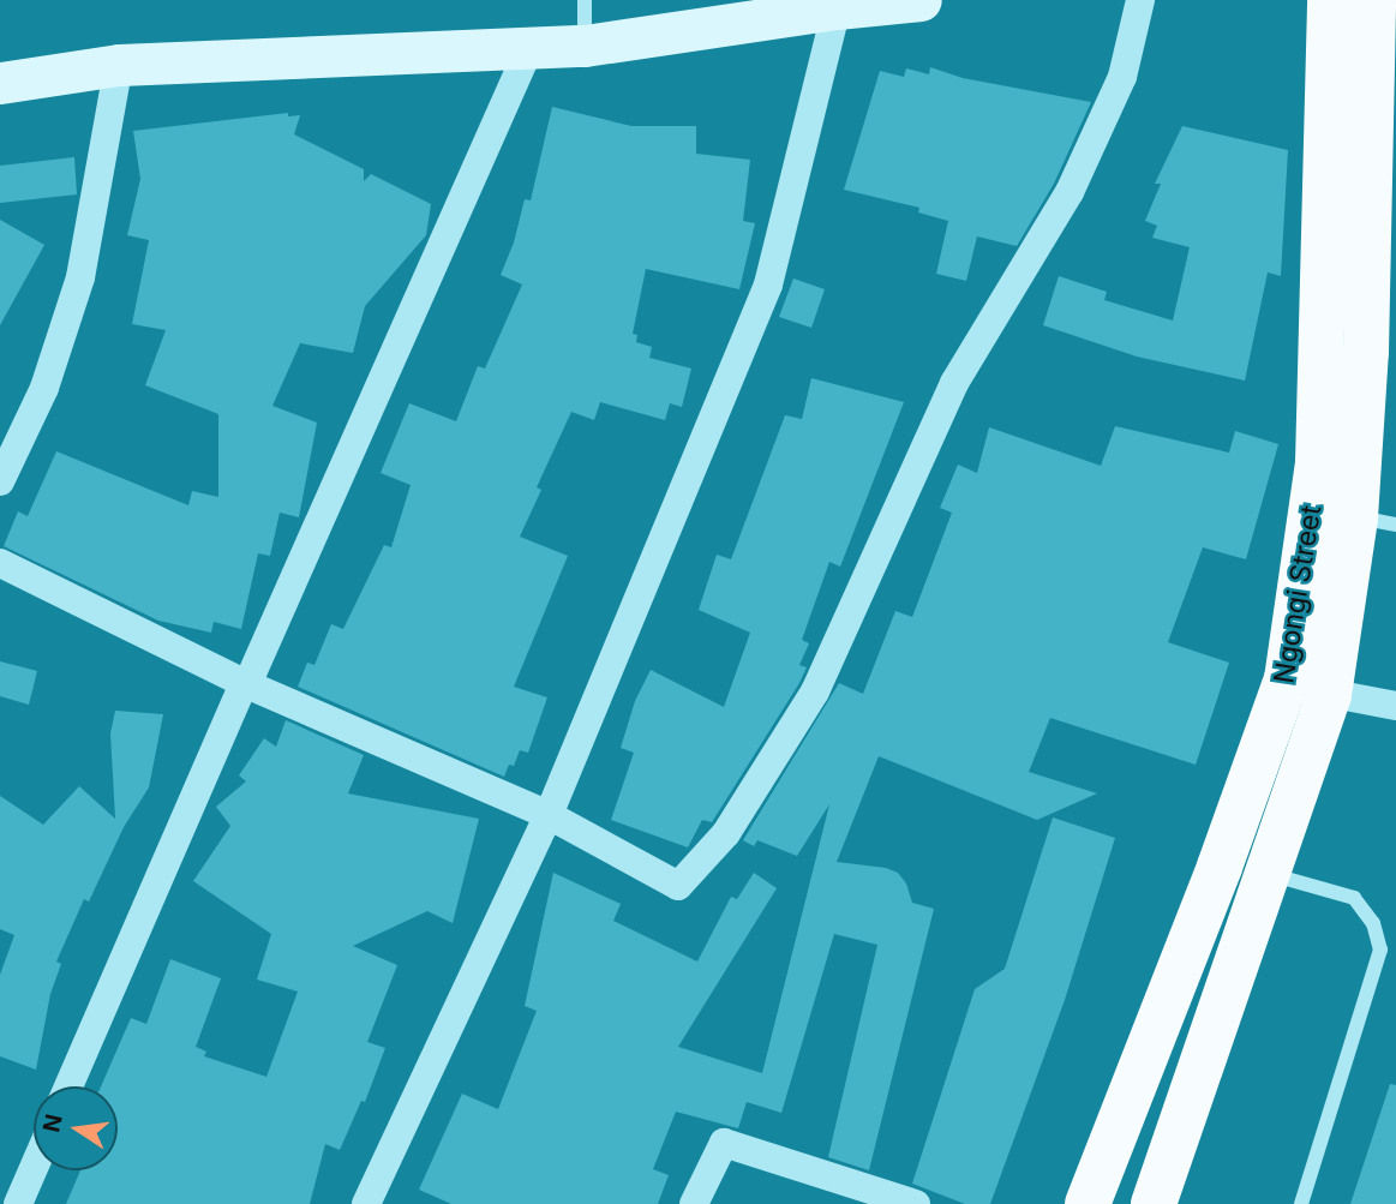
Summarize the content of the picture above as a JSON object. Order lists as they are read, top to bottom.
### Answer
{
  "streets": {
    "main road": ["Ngongi Street"]
  },
  "north": "left"
}
